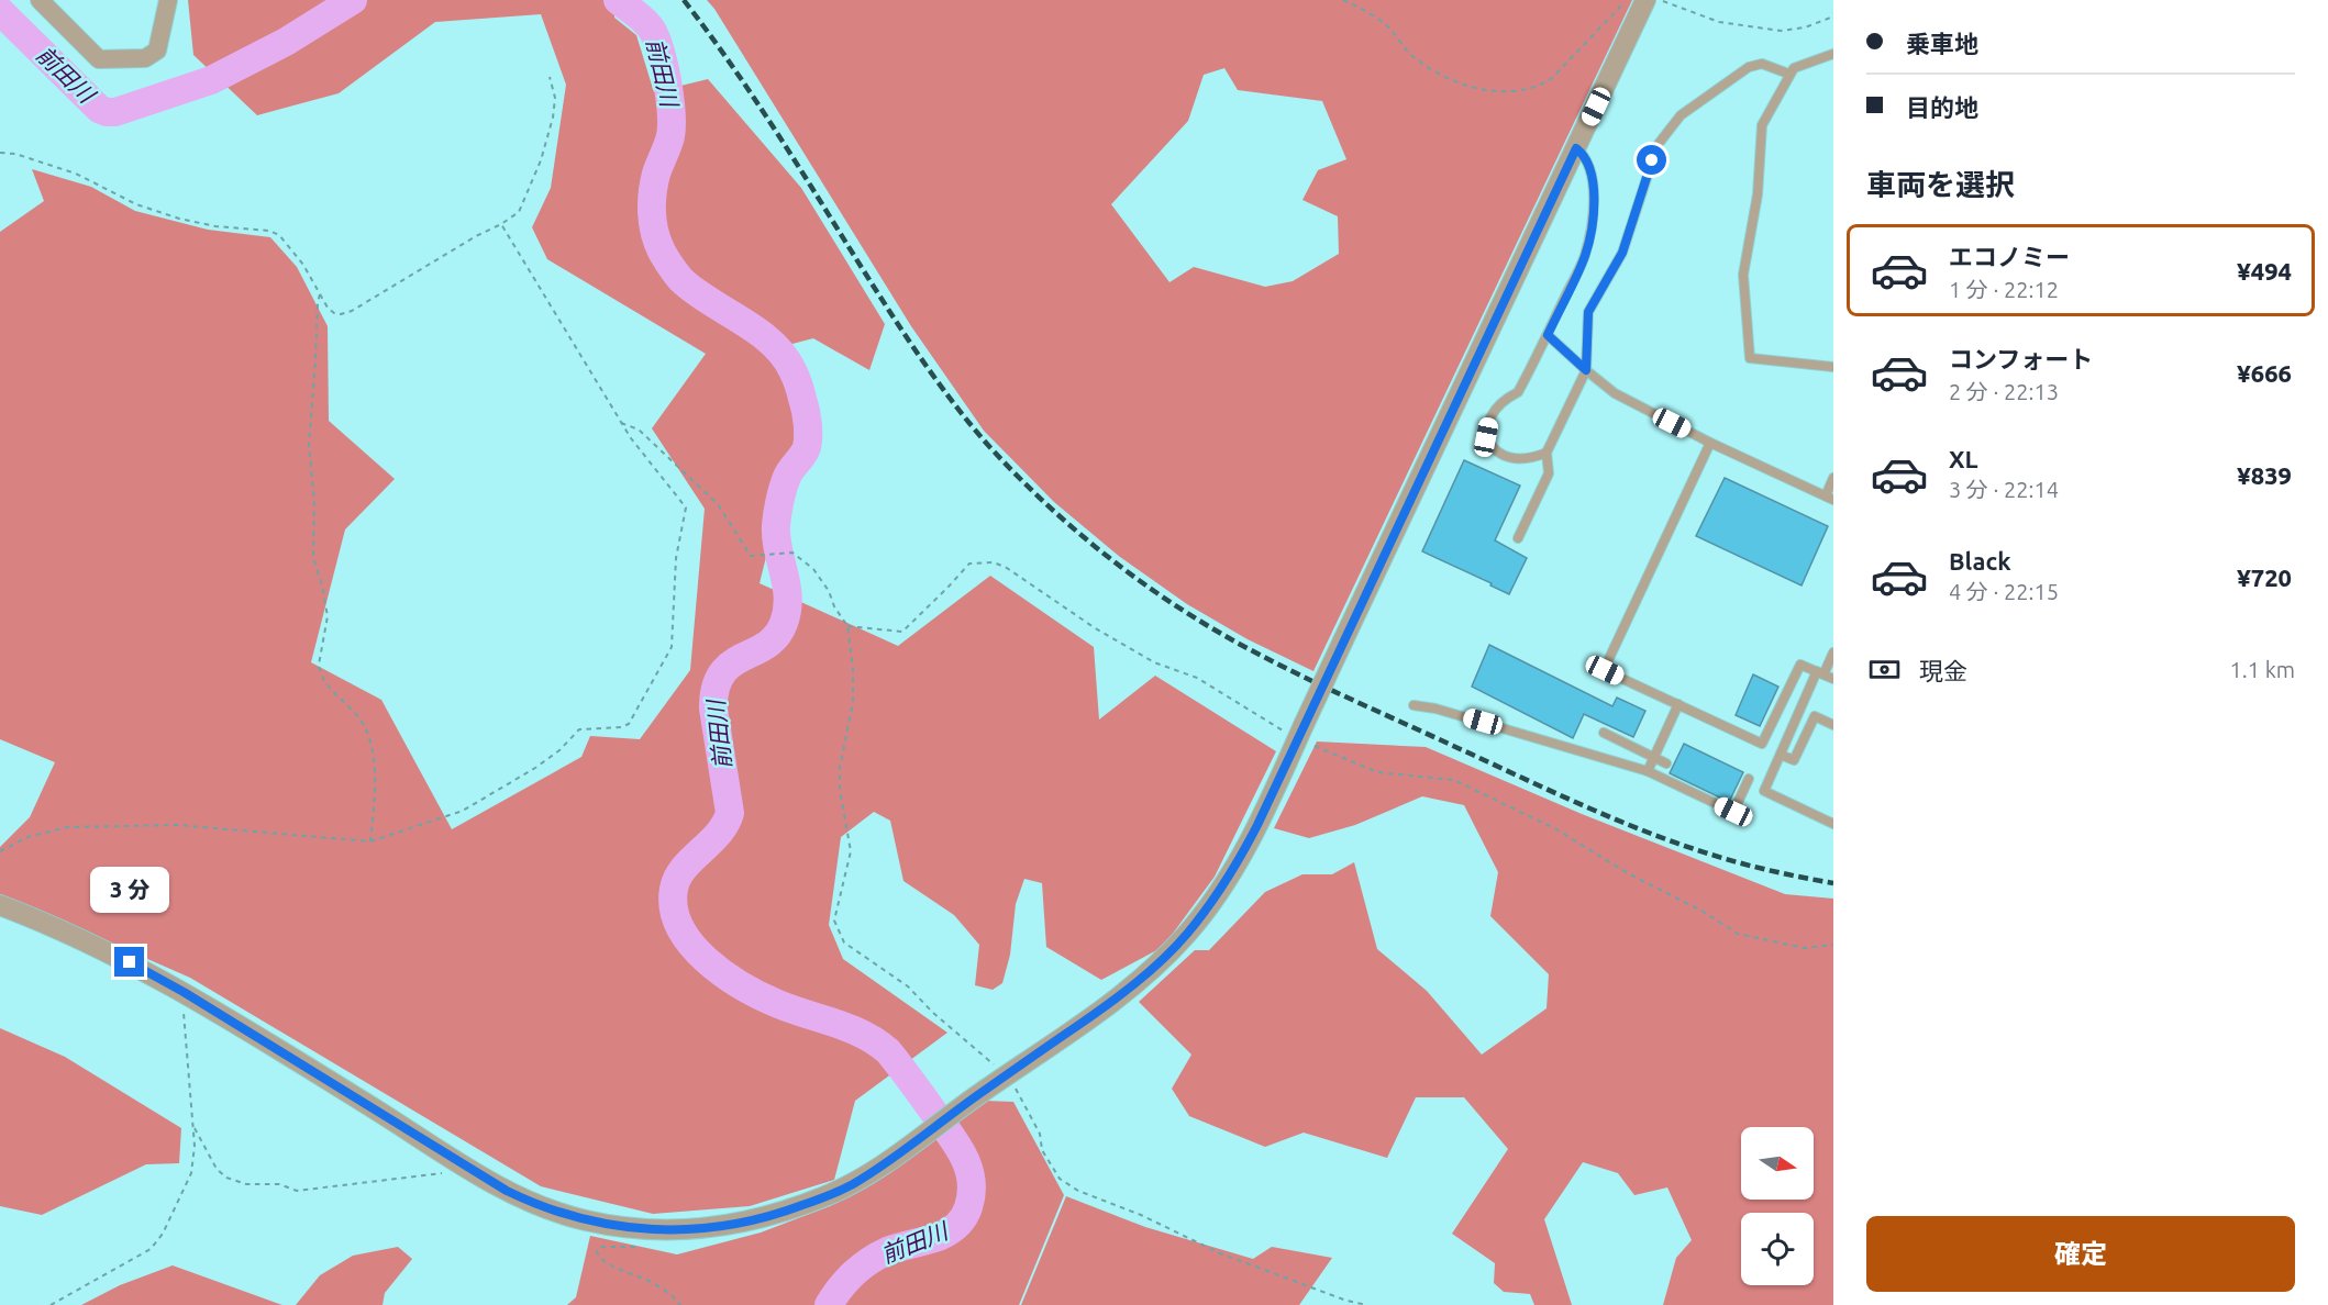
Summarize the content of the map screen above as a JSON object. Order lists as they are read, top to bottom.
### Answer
{
  "water": ["前田川"],
  "north": "right",
  "page": {
    "banner": ["乗車地", "目的地"],
    "heading": "車両を選択",
    "list": [
      {
        "name": "エコノミー",
        "note": "1 分 · 22:12",
        "value": "¥494"
      },
      {
        "name": "コンフォート",
        "note": "2 分 · 22:13",
        "value": "¥666"
      },
      {
        "name": "XL",
        "note": "3 分 · 22:14",
        "value": "¥839"
      },
      {
        "name": "Black",
        "note": "4 分 · 22:15",
        "value": "¥720"
      }
    ],
    "pay": ["現金", "1.1 km"],
    "bubble": "3 分",
    "buttons": "確定"
  }
}
